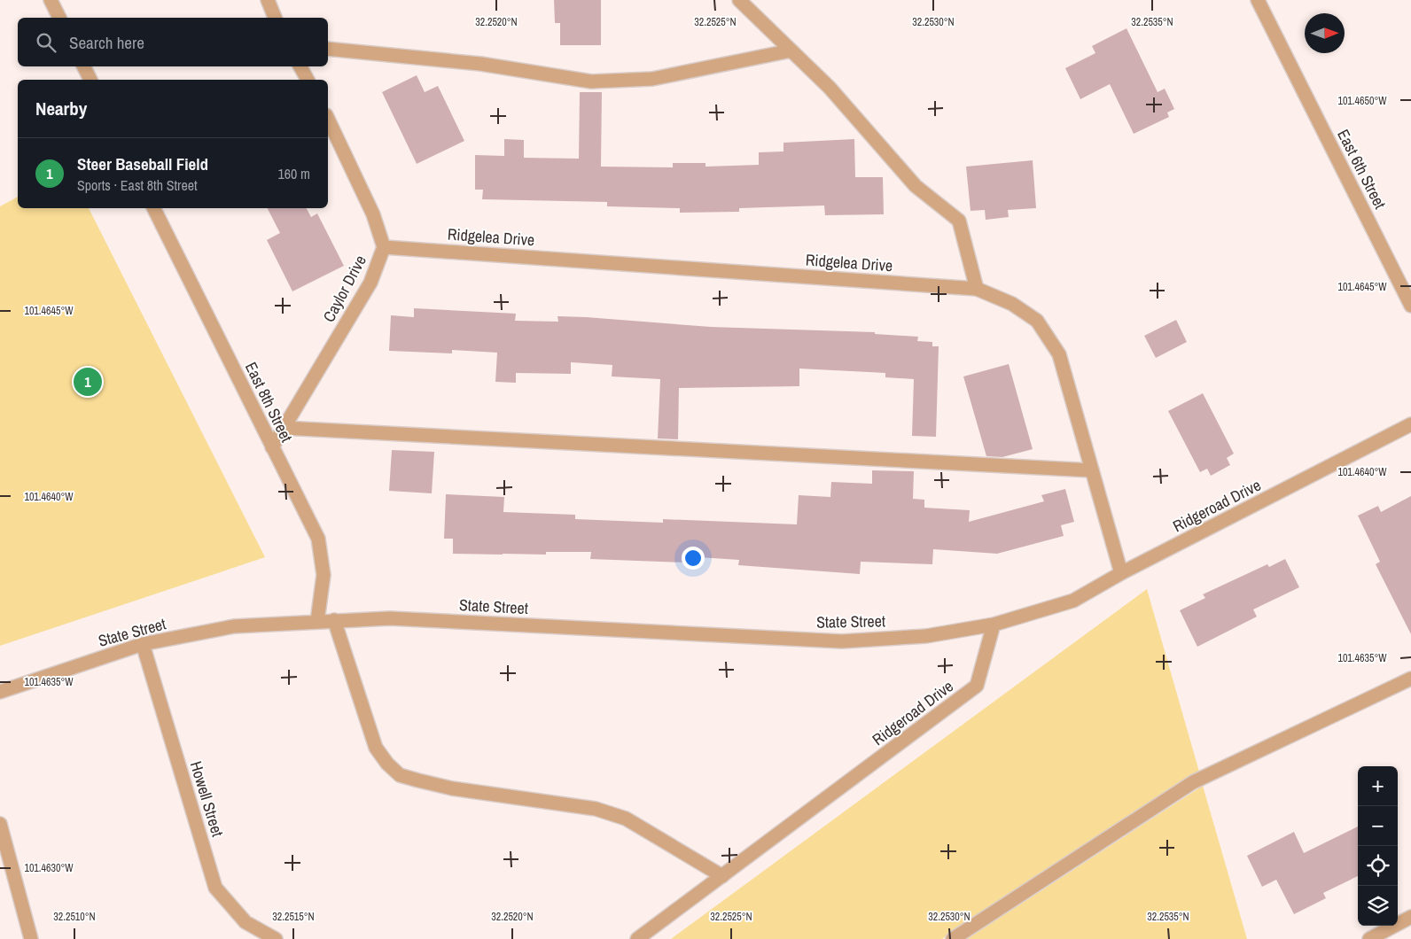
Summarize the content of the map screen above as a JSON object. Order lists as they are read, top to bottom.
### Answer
{
  "streets": {
    "street": [
      "East 6th Street",
      "Ridgelea Drive",
      "Caylor Drive",
      "East 8th Street",
      "Ridgeroad Drive",
      "State Street",
      "Howell Street"
    ]
  },
  "crossings": [
    ["Ridgelea Drive", "Caylor Drive"],
    ["Ridgelea Drive", "Ridgeroad Drive"],
    ["Caylor Drive", "East 8th Street"],
    ["East 8th Street", "State Street"],
    ["Ridgeroad Drive", "State Street"],
    ["State Street", "Howell Street"]
  ],
  "north": "right",
  "page": {
    "search": "Search here",
    "heading": "Nearby",
    "list": [
      {
        "mark": "1",
        "name": "Steer Baseball Field",
        "note": "Sports · East 8th Street",
        "value": "160 m"
      }
    ],
    "pins": "1",
    "map_buttons": ["+", "−"]
  },
  "coordinates": [
    "32.2520°N",
    "32.2525°N",
    "32.2530°N",
    "32.2535°N",
    "101.4650°W",
    "101.4645°W",
    "101.4640°W",
    "101.4635°W",
    "101.4630°W",
    "32.2510°N",
    "32.2515°N"
  ]
}
